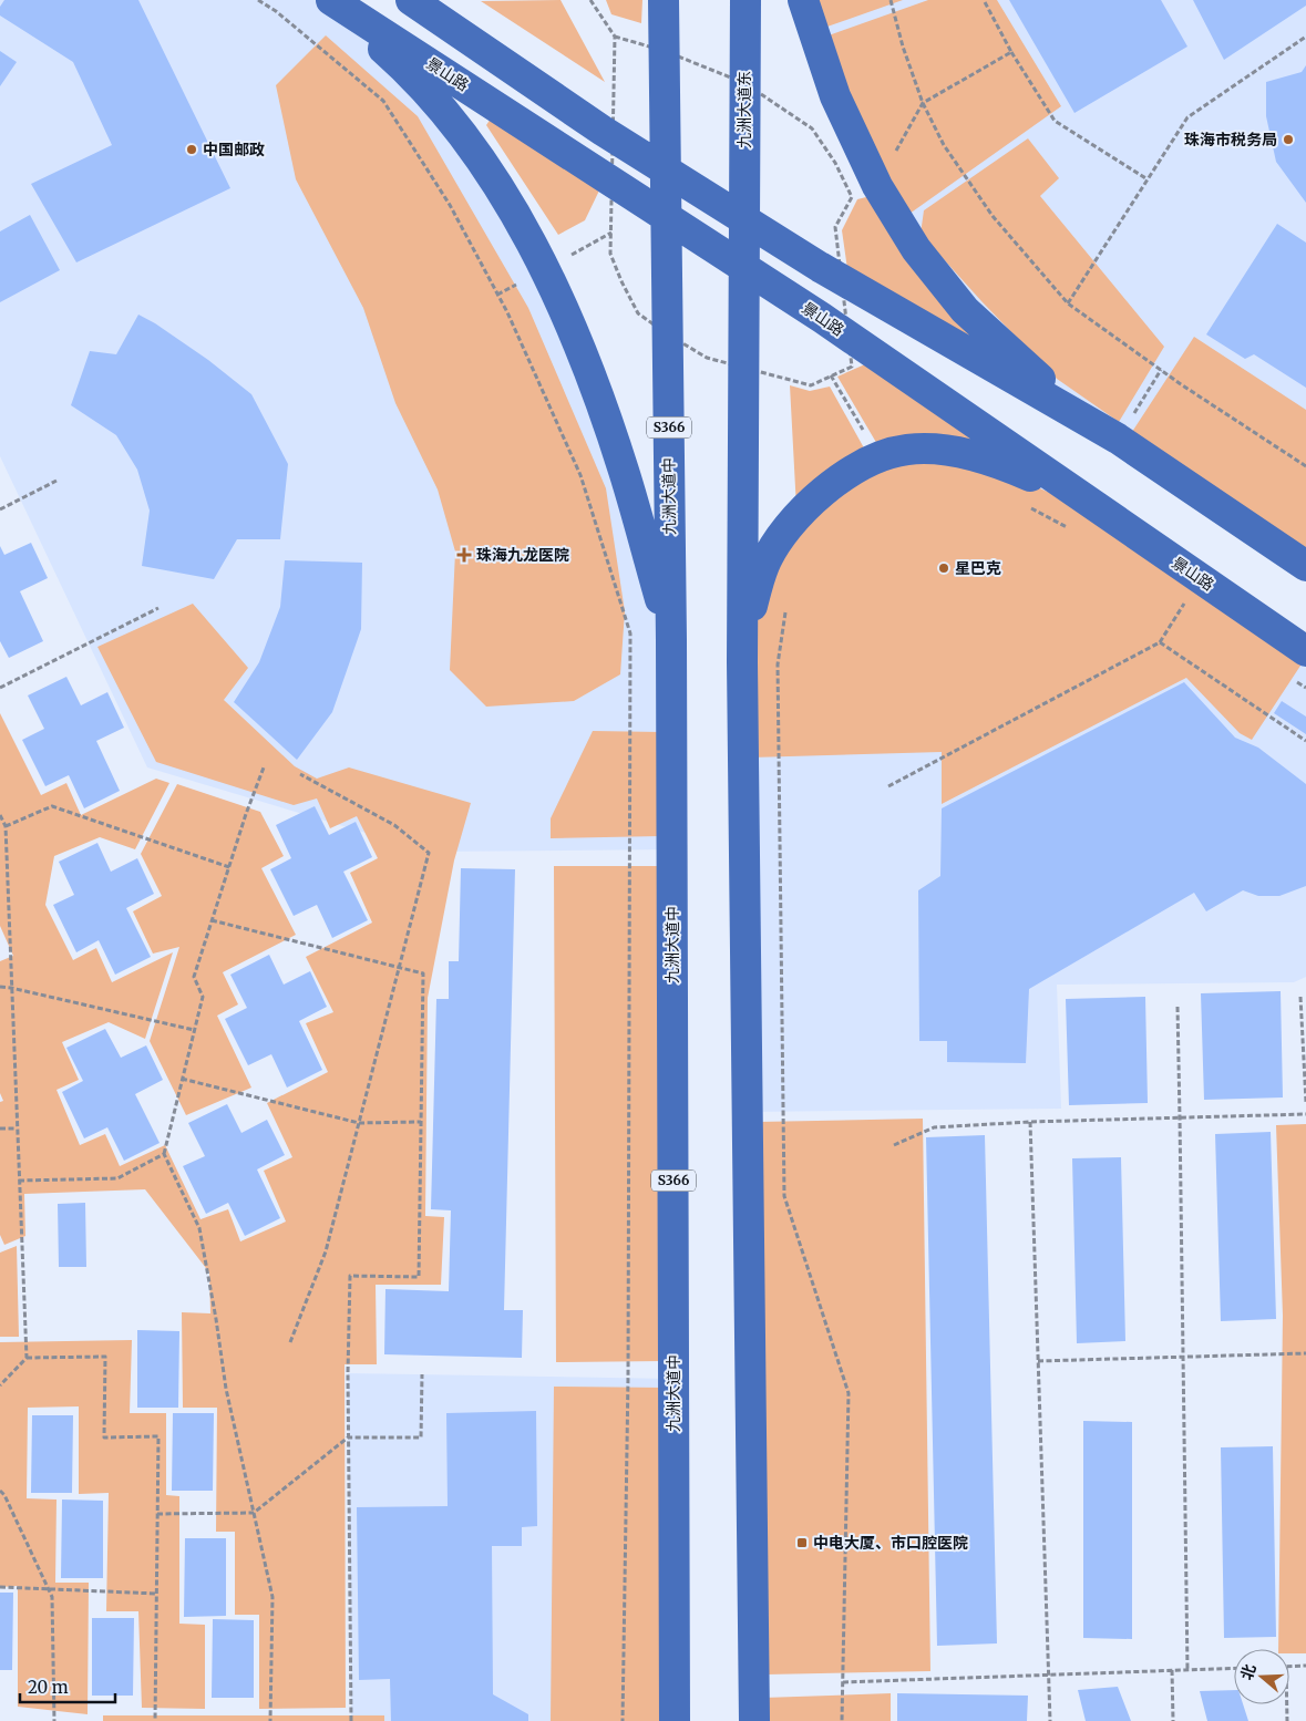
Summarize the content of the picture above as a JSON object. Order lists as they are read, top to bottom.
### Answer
{
  "streets": {
    "main road": [
      "景山路",
      "九洲大道东",
      "S366",
      "九洲大道中"
    ]
  },
  "crossings": [
    ["景山路", "九洲大道中"],
    ["S366", "九洲大道中"]
  ],
  "places": {
    "other": ["珠海市税务局", "中国邮政", "星巴克"],
    "health": ["珠海九龙医院"],
    "transit": ["中电大厦、市口腔医院"]
  },
  "scale_bar": "20 m",
  "north": "left"
}
